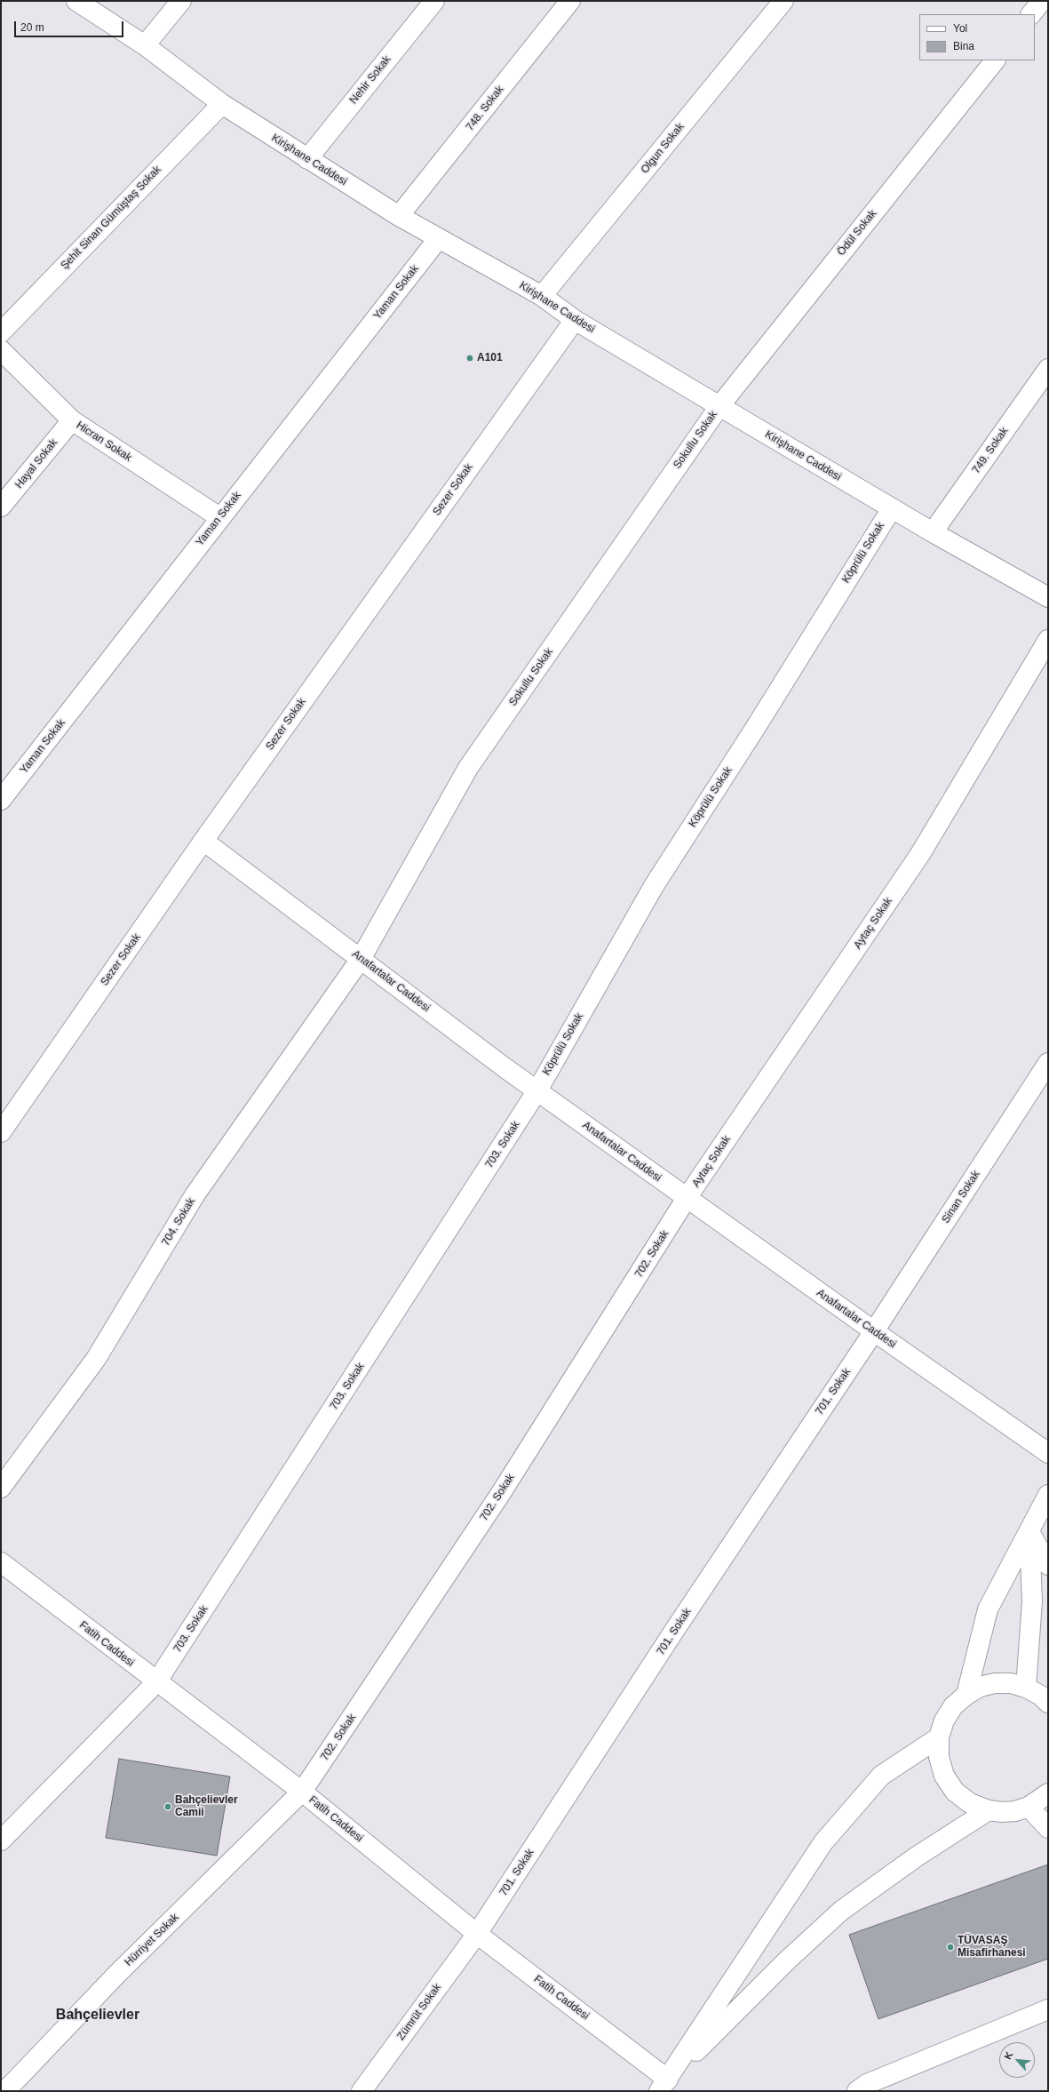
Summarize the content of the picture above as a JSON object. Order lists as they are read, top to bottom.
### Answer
{
  "streets": {
    "street": [
      "Nehir Sokak",
      "748. Sokak",
      "Olgun Sokak",
      "Kirişhane Caddesi",
      "Şehit Sinan Gümüştaş Sokak",
      "Ödül Sokak",
      "Yaman Sokak",
      "Sokullu Sokak",
      "Hicran Sokak",
      "749. Sokak",
      "Hayal Sokak",
      "Sezer Sokak",
      "Köprülü Sokak",
      "Aytaç Sokak",
      "Anafartalar Caddesi",
      "703. Sokak",
      "Sinan Sokak",
      "704. Sokak",
      "702. Sokak",
      "701. Sokak",
      "Fatih Caddesi",
      "Hürriyet Sokak",
      "Zümrüt Sokak"
    ]
  },
  "crossings": [
    ["Nehir Sokak", "Kirişhane Caddesi"],
    ["748. Sokak", "Kirişhane Caddesi"],
    ["Olgun Sokak", "Kirişhane Caddesi"],
    ["Kirişhane Caddesi", "Şehit Sinan Gümüştaş Sokak"],
    ["Kirişhane Caddesi", "Ödül Sokak"],
    ["Kirişhane Caddesi", "Yaman Sokak"],
    ["Kirişhane Caddesi", "Sokullu Sokak"],
    ["Kirişhane Caddesi", "749. Sokak"],
    ["Kirişhane Caddesi", "Sezer Sokak"],
    ["Kirişhane Caddesi", "Köprülü Sokak"],
    ["Ödül Sokak", "Sokullu Sokak"],
    ["Yaman Sokak", "Hicran Sokak"],
    ["Sokullu Sokak", "Anafartalar Caddesi"],
    ["Sokullu Sokak", "704. Sokak"],
    ["Hicran Sokak", "Hayal Sokak"],
    ["Sezer Sokak", "Anafartalar Caddesi"],
    ["Köprülü Sokak", "Anafartalar Caddesi"],
    ["Köprülü Sokak", "703. Sokak"],
    ["Aytaç Sokak", "Anafartalar Caddesi"],
    ["Aytaç Sokak", "702. Sokak"],
    ["Anafartalar Caddesi", "703. Sokak"],
    ["Anafartalar Caddesi", "Sinan Sokak"],
    ["Anafartalar Caddesi", "704. Sokak"],
    ["Anafartalar Caddesi", "702. Sokak"],
    ["Anafartalar Caddesi", "701. Sokak"],
    ["703. Sokak", "Fatih Caddesi"],
    ["Sinan Sokak", "701. Sokak"],
    ["702. Sokak", "Fatih Caddesi"],
    ["702. Sokak", "Hürriyet Sokak"],
    ["701. Sokak", "Fatih Caddesi"],
    ["701. Sokak", "Zümrüt Sokak"],
    ["Fatih Caddesi", "Hürriyet Sokak"],
    ["Fatih Caddesi", "Zümrüt Sokak"]
  ],
  "districts": ["Bahçelievler"],
  "places": ["A101", "Bahçelievler Camii", "TÜVASAŞ Misafirhanesi"],
  "legend": ["Yol", "Bina"],
  "scale_bar": "20 m",
  "north": "top left"
}
